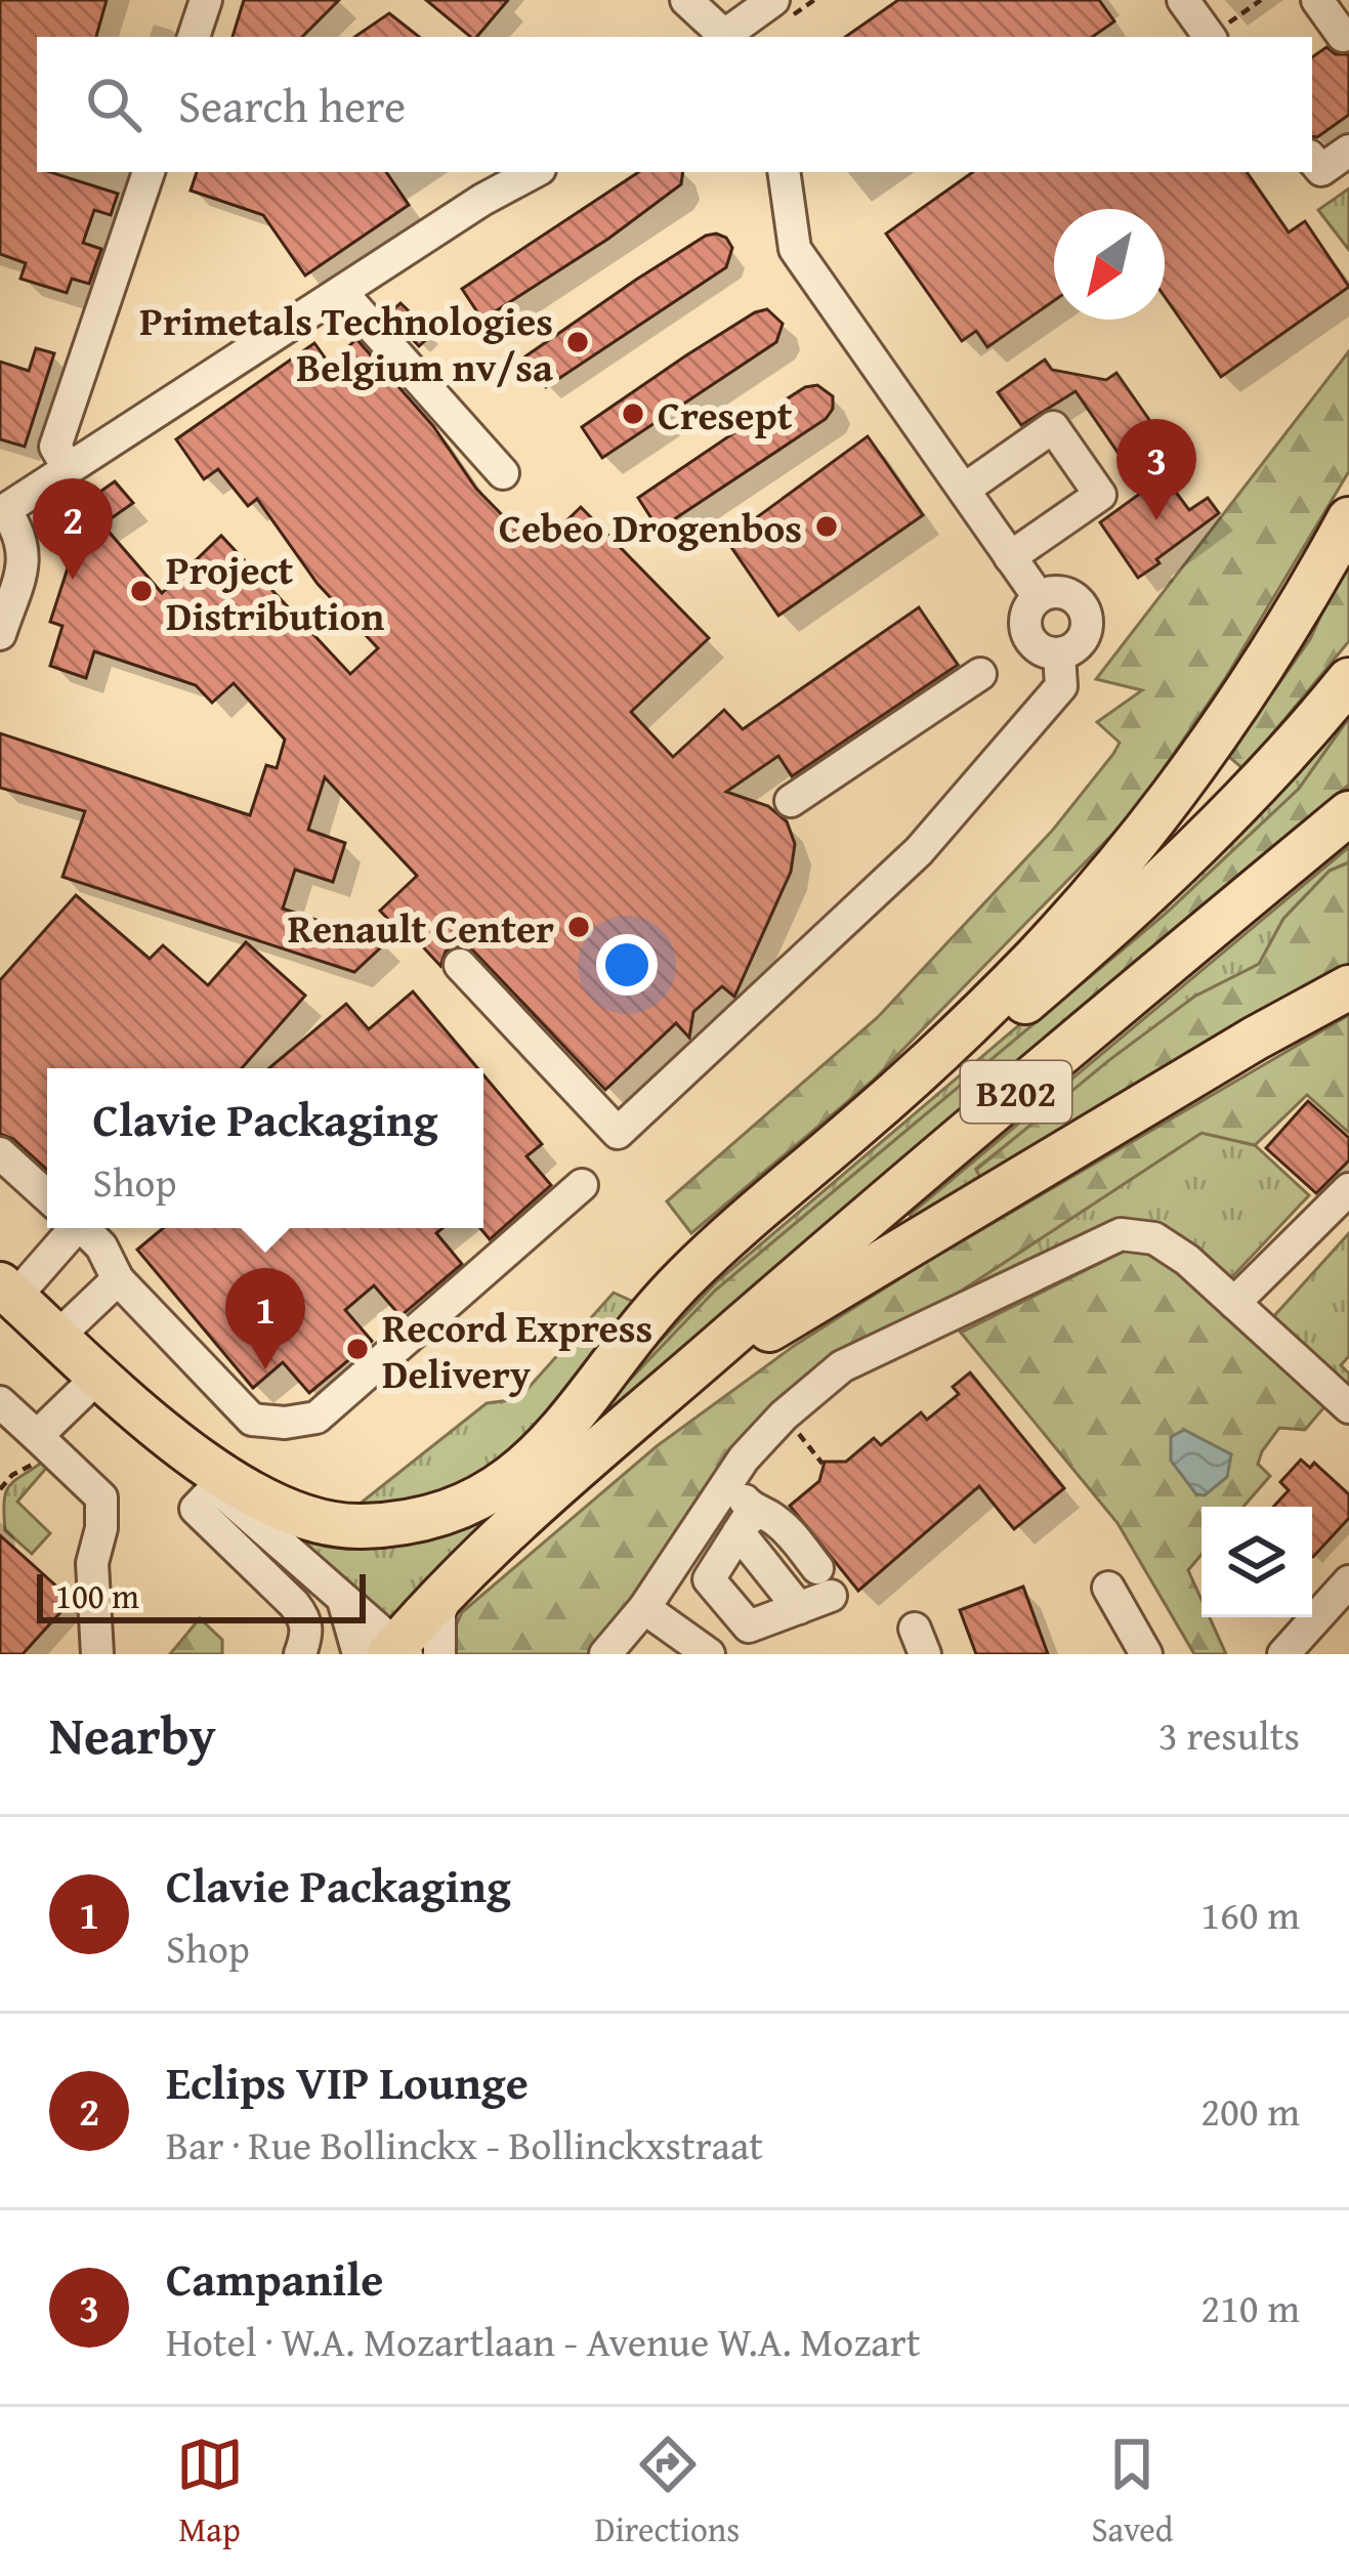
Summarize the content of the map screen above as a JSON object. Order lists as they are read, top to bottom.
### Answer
{
  "streets": {
    "highway": ["B202"]
  },
  "places": [
    "Primetals Technologies Belgium nv/sa",
    "Cresept",
    "Cebeo Drogenbos",
    "Project Distribution",
    "Renault Center",
    "Record Express Delivery"
  ],
  "scale_bar": "100 m",
  "north": "bottom left",
  "page": {
    "search": "Search here",
    "pins": ["3", "2", "1"],
    "popup": ["Clavie Packaging", "Shop"],
    "scale": "100 m",
    "heading": ["Nearby", "3 results"],
    "list": [
      {
        "mark": "1",
        "name": "Clavie Packaging",
        "note": "Shop",
        "value": "160 m"
      },
      {
        "mark": "2",
        "name": "Eclips VIP Lounge",
        "note": "Bar · Rue Bollinckx - Bollinckxstraat",
        "value": "200 m"
      },
      {
        "mark": "3",
        "name": "Campanile",
        "note": "Hotel · W.A. Mozartlaan - Avenue W.A. Mozart",
        "value": "210 m"
      }
    ],
    "nav": ["Map", "Directions", "Saved"]
  }
}
